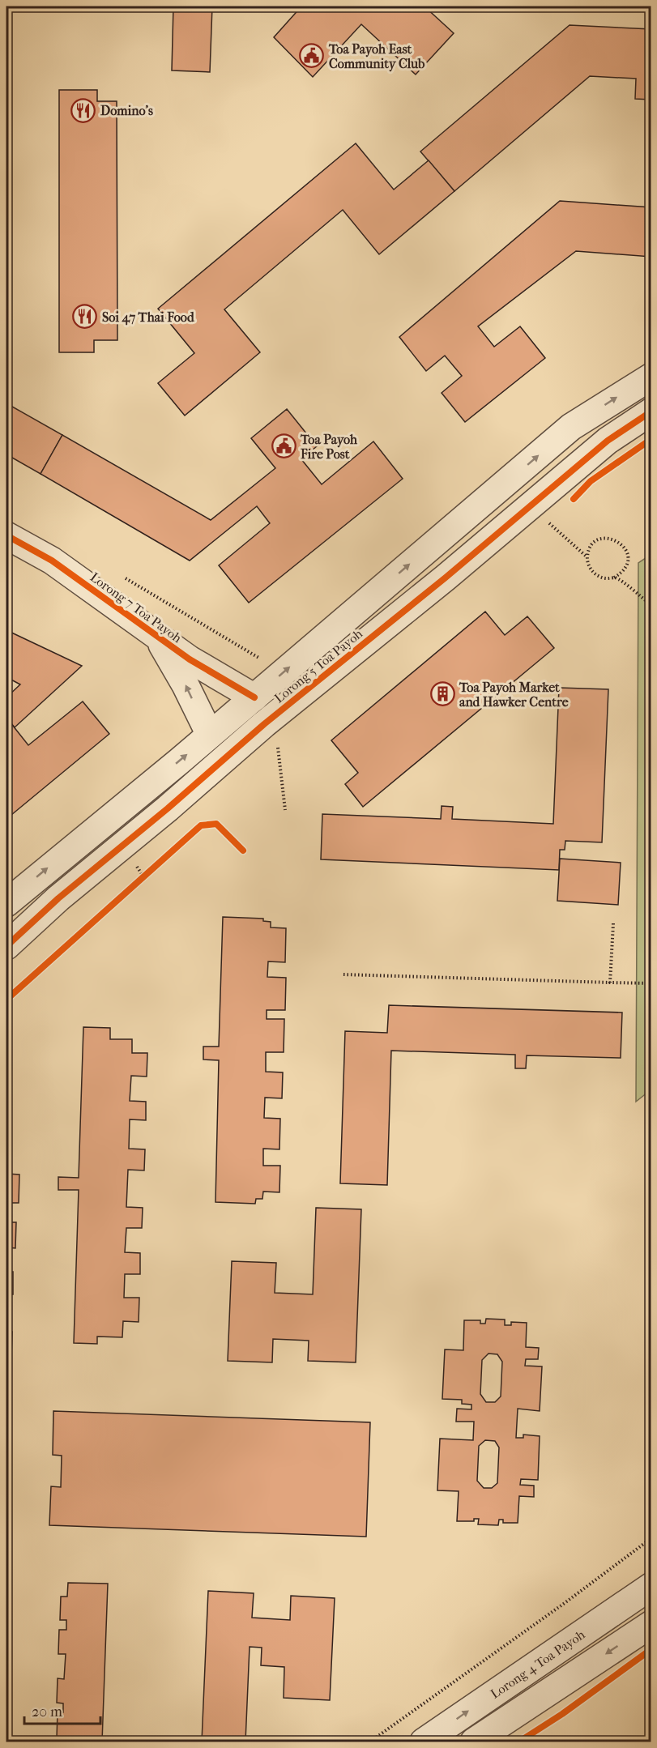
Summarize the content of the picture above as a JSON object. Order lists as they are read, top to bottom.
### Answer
{
  "streets": {
    "street": ["Lorong 7 Toa Payoh", "Lorong 5 Toa Payoh", "Lorong 4 Toa Payoh"]
  },
  "crossings": [
    ["Lorong 7 Toa Payoh", "Lorong 5 Toa Payoh"]
  ],
  "places": {
    "public building": ["Toa Payoh East Community Club", "Toa Payoh Fire Post"],
    "restaurant": ["Domino's", "Soi 47 Thai Food"],
    "building": ["Toa Payoh Market and Hawker Centre"]
  },
  "scale_bar": "20 m"
}
